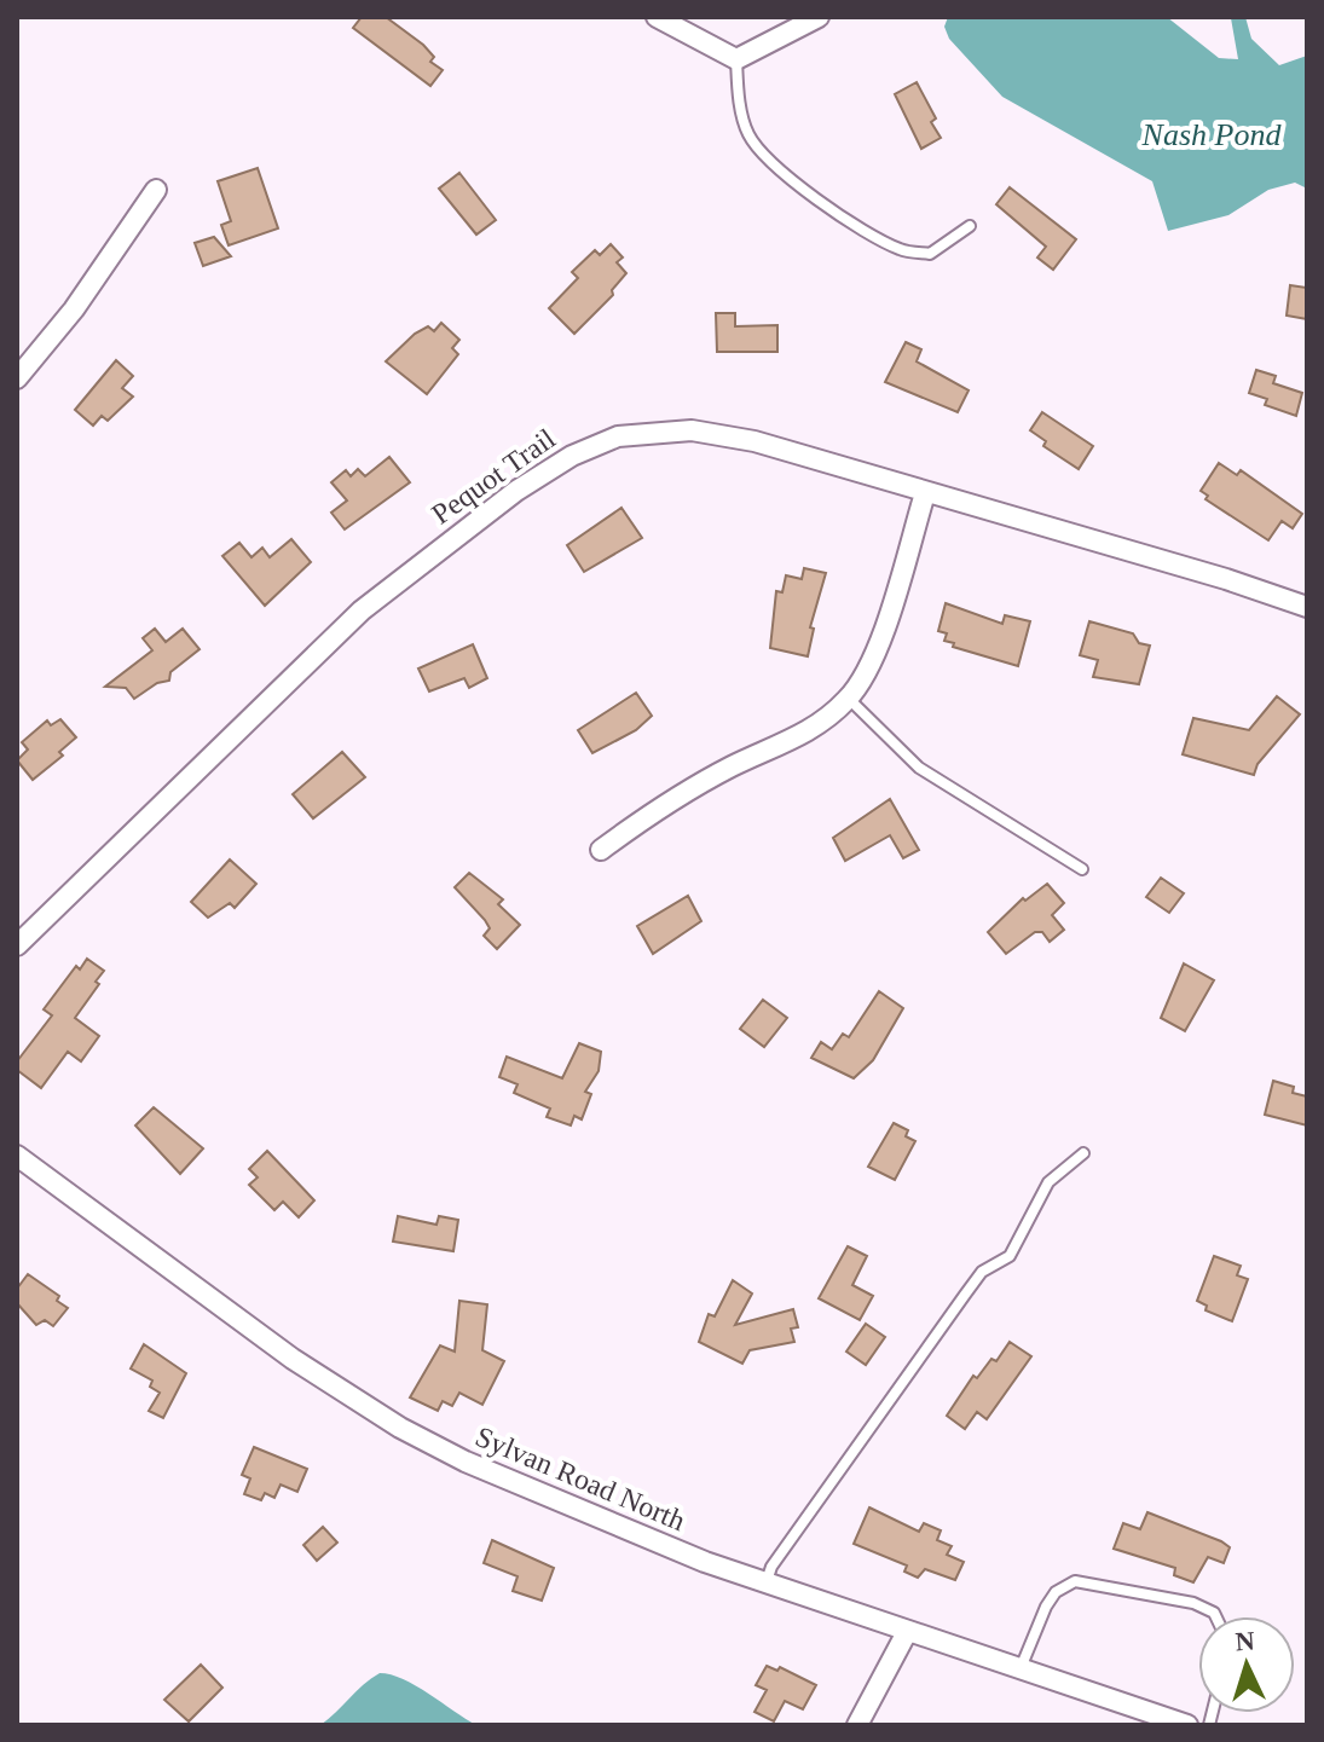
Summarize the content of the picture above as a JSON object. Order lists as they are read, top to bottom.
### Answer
{
  "streets": {
    "street": ["Pequot Trail", "Sylvan Road North"]
  },
  "water": ["Nash Pond"],
  "north": "top"
}
